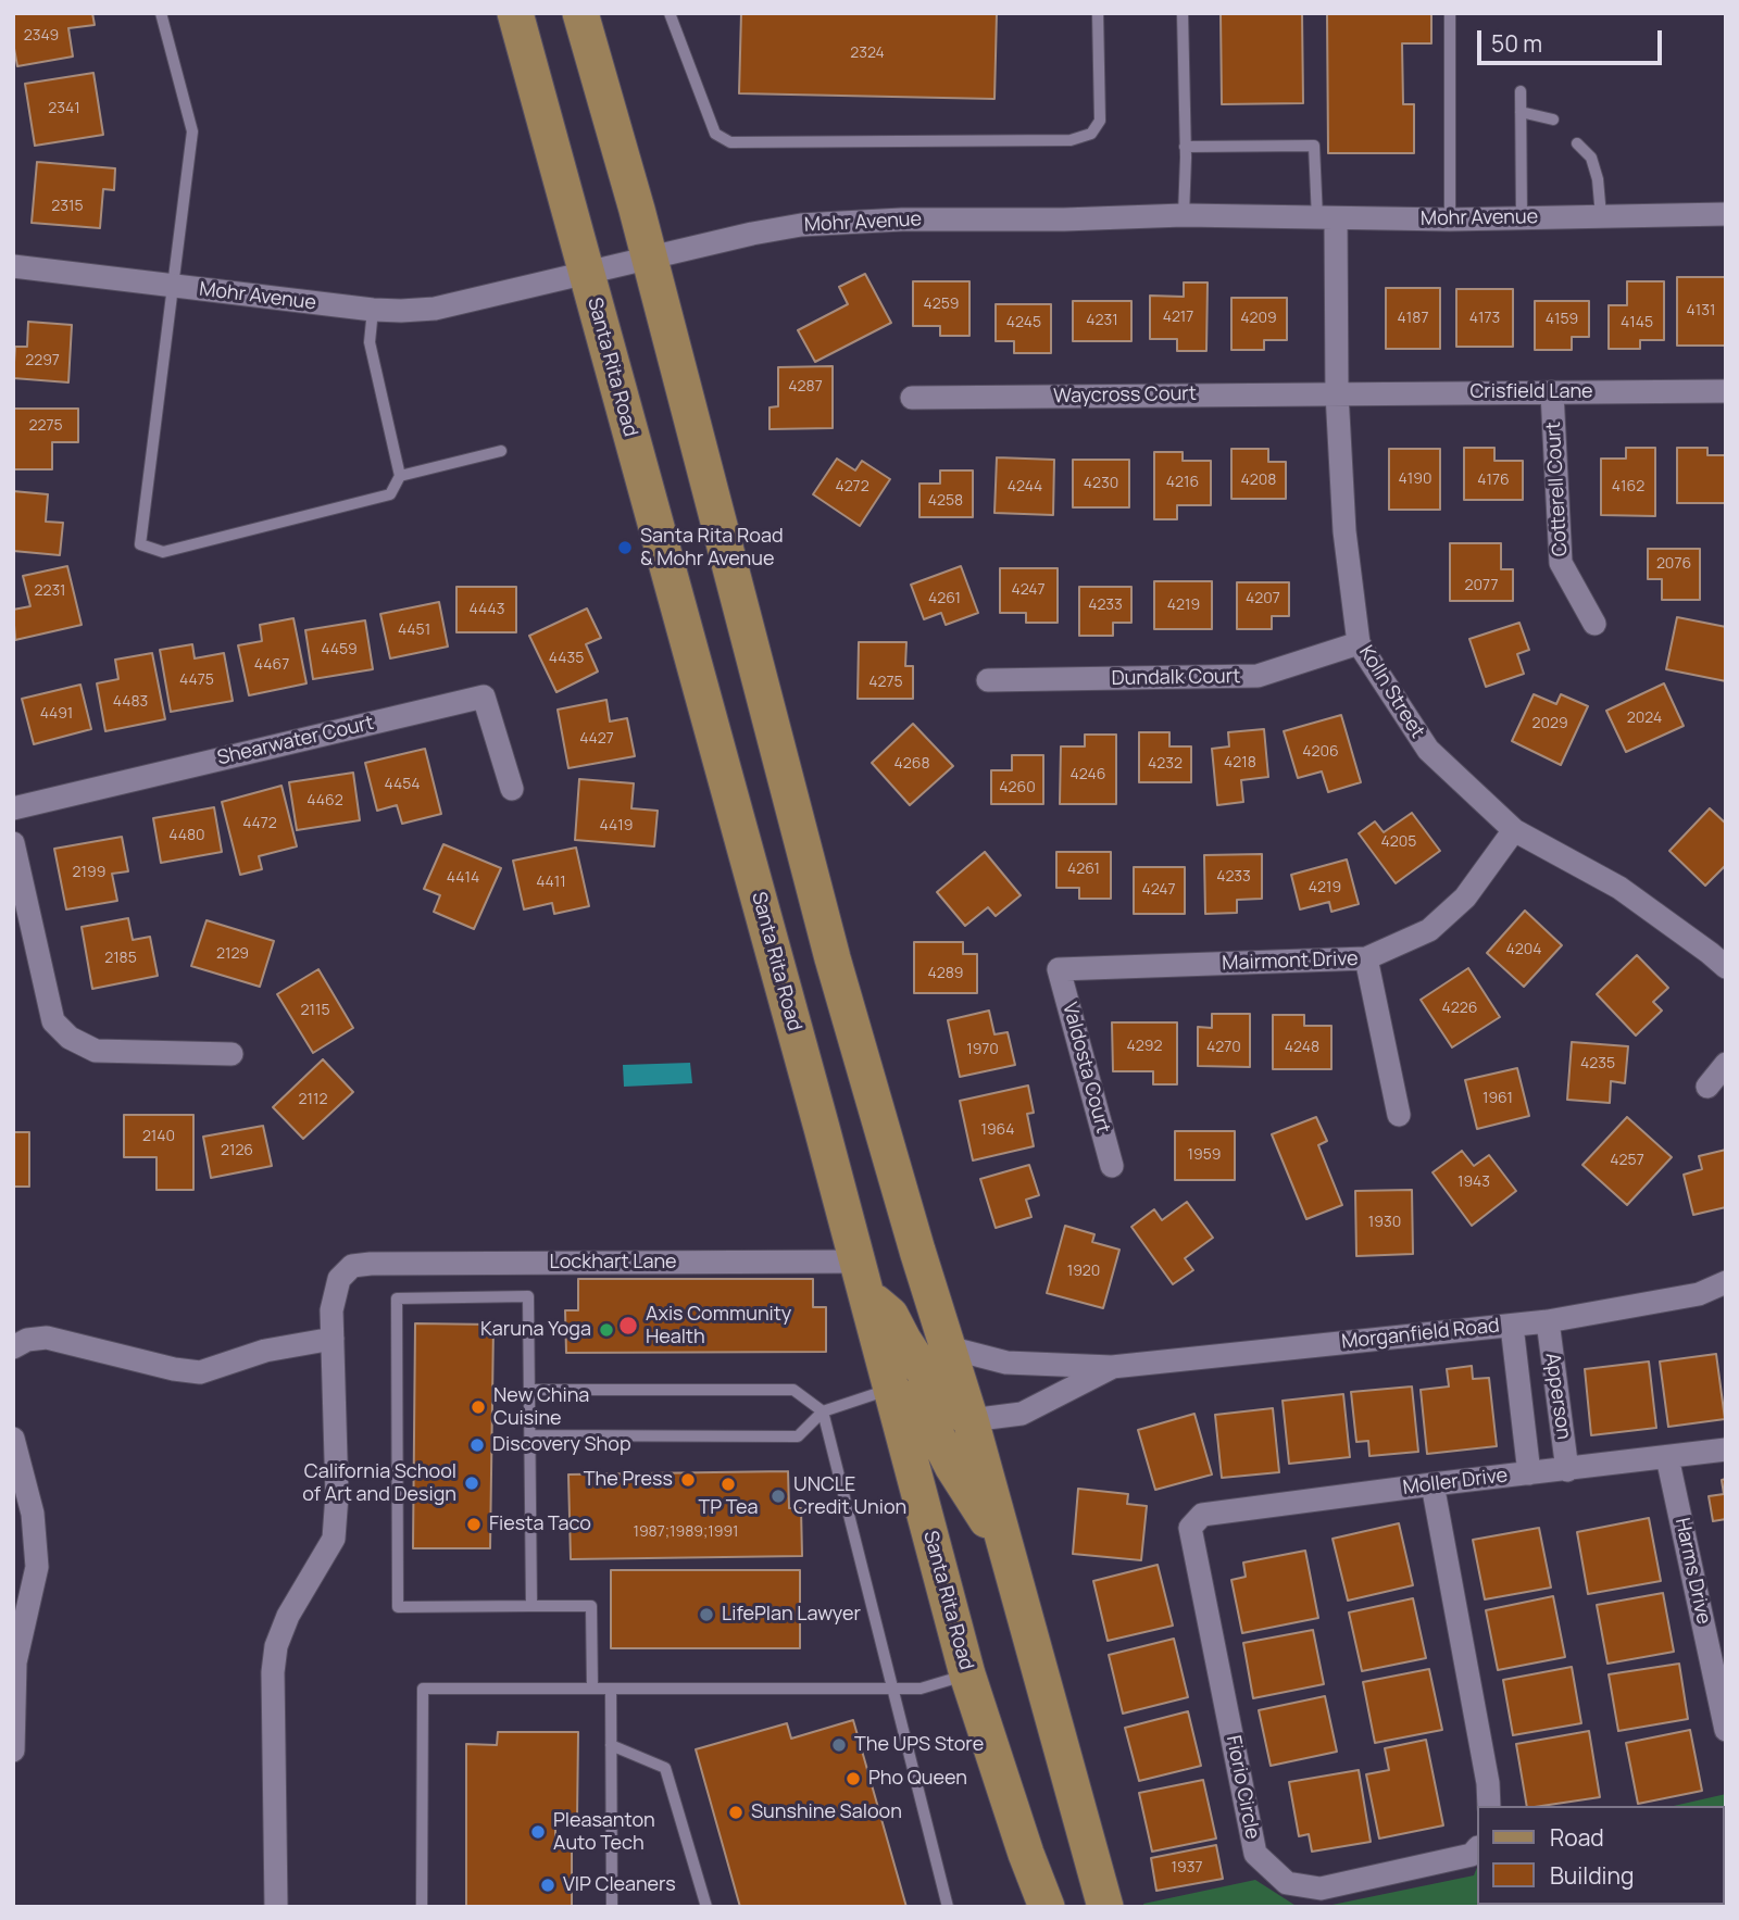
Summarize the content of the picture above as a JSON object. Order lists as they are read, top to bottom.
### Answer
{
  "streets": {
    "main road": ["Santa Rita Road"],
    "street": [
      "Mohr Avenue",
      "Crisfield Lane",
      "Waycross Court",
      "Cotterell Court",
      "Dundalk Court",
      "Kolln Street",
      "Shearwater Court",
      "Mairmont Drive",
      "Valdosta Court",
      "Lockhart Lane",
      "Morganfield Road",
      "Apperson",
      "Moller Drive",
      "Harms Drive",
      "Fiorio Circle"
    ]
  },
  "crossings": [
    ["Mohr Avenue", "Santa Rita Road"],
    ["Mohr Avenue", "Kolln Street"],
    ["Santa Rita Road", "Lockhart Lane"],
    ["Crisfield Lane", "Waycross Court"],
    ["Crisfield Lane", "Cotterell Court"],
    ["Crisfield Lane", "Kolln Street"],
    ["Waycross Court", "Kolln Street"],
    ["Dundalk Court", "Kolln Street"],
    ["Kolln Street", "Mairmont Drive"],
    ["Mairmont Drive", "Valdosta Court"],
    ["Morganfield Road", "Apperson"],
    ["Apperson", "Moller Drive"],
    ["Moller Drive", "Harms Drive"],
    ["Moller Drive", "Fiorio Circle"]
  ],
  "places": [
    "Santa Rita Road & Mohr Avenue",
    "Axis Community Health",
    "Karuna Yoga",
    "New China Cuisine",
    "Discovery Shop",
    "The Press",
    "California School of Art and Design",
    "TP Tea",
    "UNCLE Credit Union",
    "Fiesta Taco",
    "LifePlan Lawyer",
    "The UPS Store",
    "Pho Queen",
    "Sunshine Saloon",
    "Pleasanton Auto Tech",
    "VIP Cleaners"
  ],
  "house_numbers": [
    "2349",
    "2324",
    "2341",
    "2315",
    "4259",
    "4131",
    "4217",
    "4209",
    "4187",
    "4173",
    "4159",
    "4231",
    "4245",
    "4145",
    "2297",
    "4287",
    "2275",
    "4190",
    "4208",
    "4176",
    "4216",
    "4230",
    "4272",
    "4244",
    "4162",
    "4258",
    "2076",
    "2077",
    "4247",
    "2231",
    "4261",
    "4207",
    "4233",
    "4219",
    "4443",
    "4451",
    "4459",
    "4435",
    "4467",
    "4475",
    "4275",
    "4483",
    "4491",
    "2024",
    "2029",
    "4427",
    "4206",
    "4218",
    "4268",
    "4232",
    "4246",
    "4454",
    "4260",
    "4462",
    "4472",
    "4419",
    "4480",
    "4205",
    "4261",
    "2199",
    "4233",
    "4414",
    "4411",
    "4219",
    "4247",
    "4204",
    "2129",
    "2185",
    "4289",
    "4226",
    "2115",
    "4292",
    "4270",
    "4248",
    "1970",
    "4235",
    "1961",
    "2112",
    "1964",
    "2140",
    "2126",
    "1959",
    "4257",
    "1943",
    "1930",
    "1920",
    "1987;1989;1991",
    "1937"
  ],
  "legend": ["Road", "Building"],
  "scale_bar": "50 m"
}
